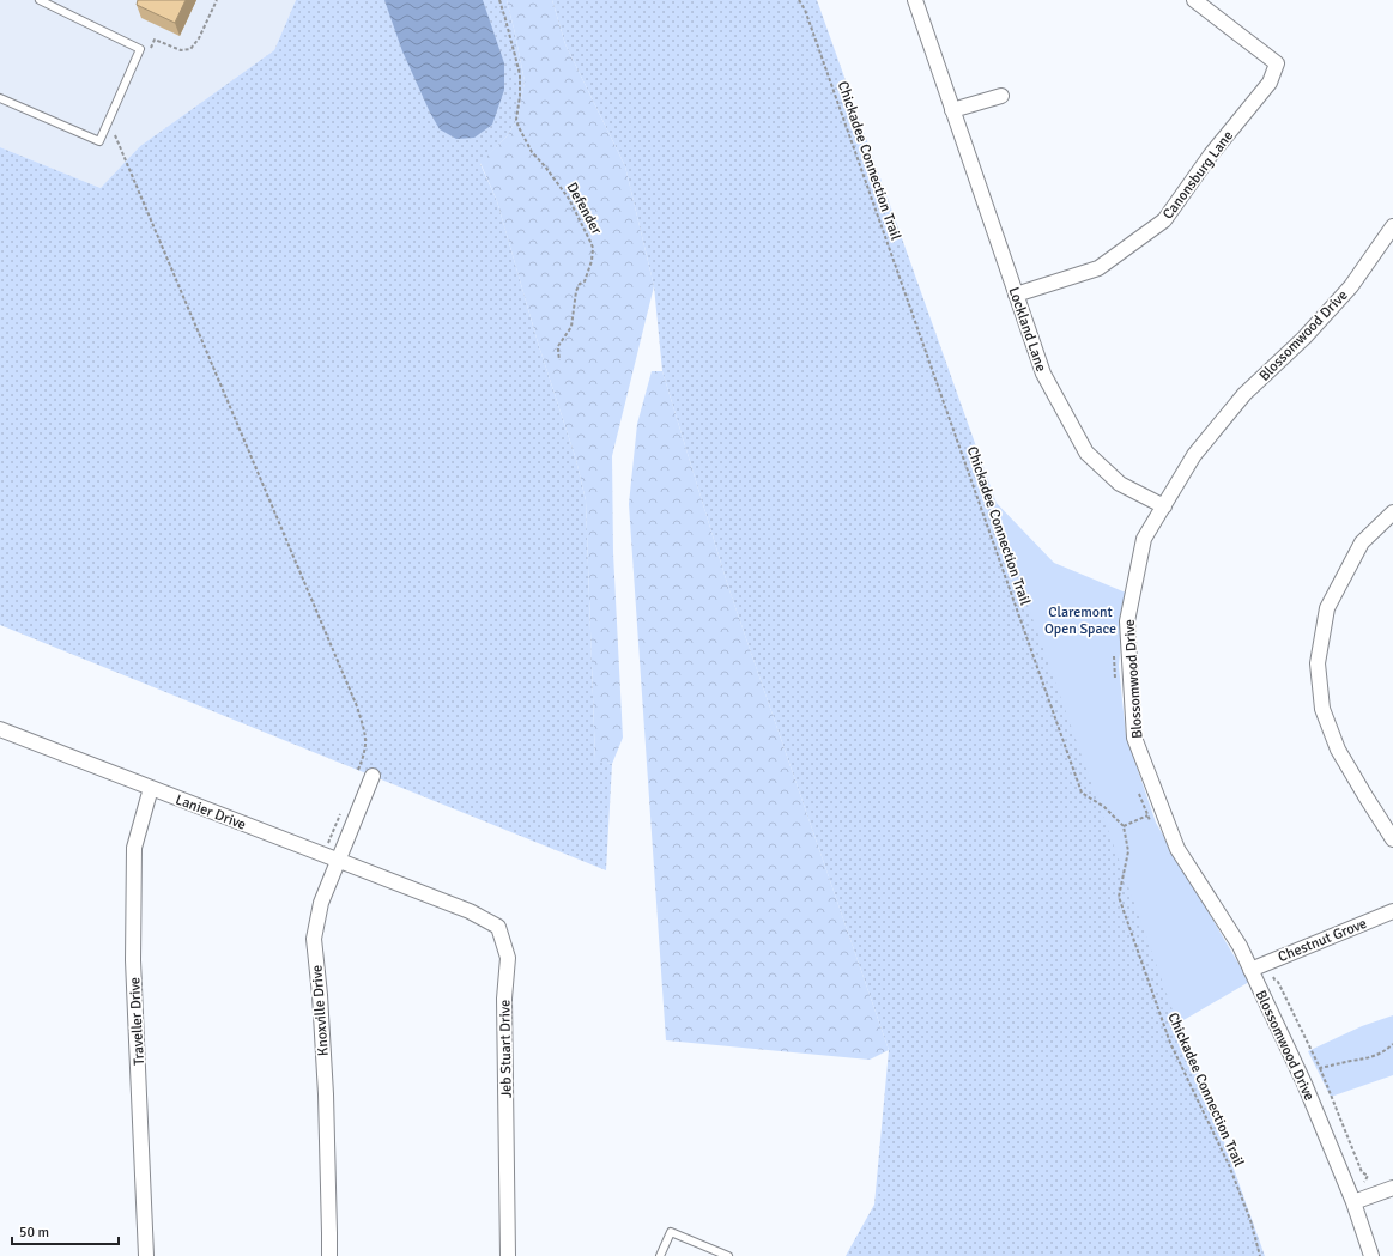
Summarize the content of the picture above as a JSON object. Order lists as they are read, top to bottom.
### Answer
{
  "streets": {
    "street": [
      "Canonsburg Lane",
      "Lockland Lane",
      "Blossomwood Drive",
      "Lanier Drive",
      "Chestnut Grove",
      "Knoxville Drive",
      "Traveller Drive",
      "Jeb Stuart Drive"
    ],
    "path": ["Chickadee Connection Trail", "Defender"]
  },
  "crossings": [
    ["Canonsburg Lane", "Lockland Lane"],
    ["Lockland Lane", "Blossomwood Drive"],
    ["Blossomwood Drive", "Chestnut Grove"],
    ["Lanier Drive", "Knoxville Drive"],
    ["Lanier Drive", "Traveller Drive"],
    ["Lanier Drive", "Jeb Stuart Drive"]
  ],
  "parks": ["Claremont Open Space"],
  "scale_bar": "50 m"
}
